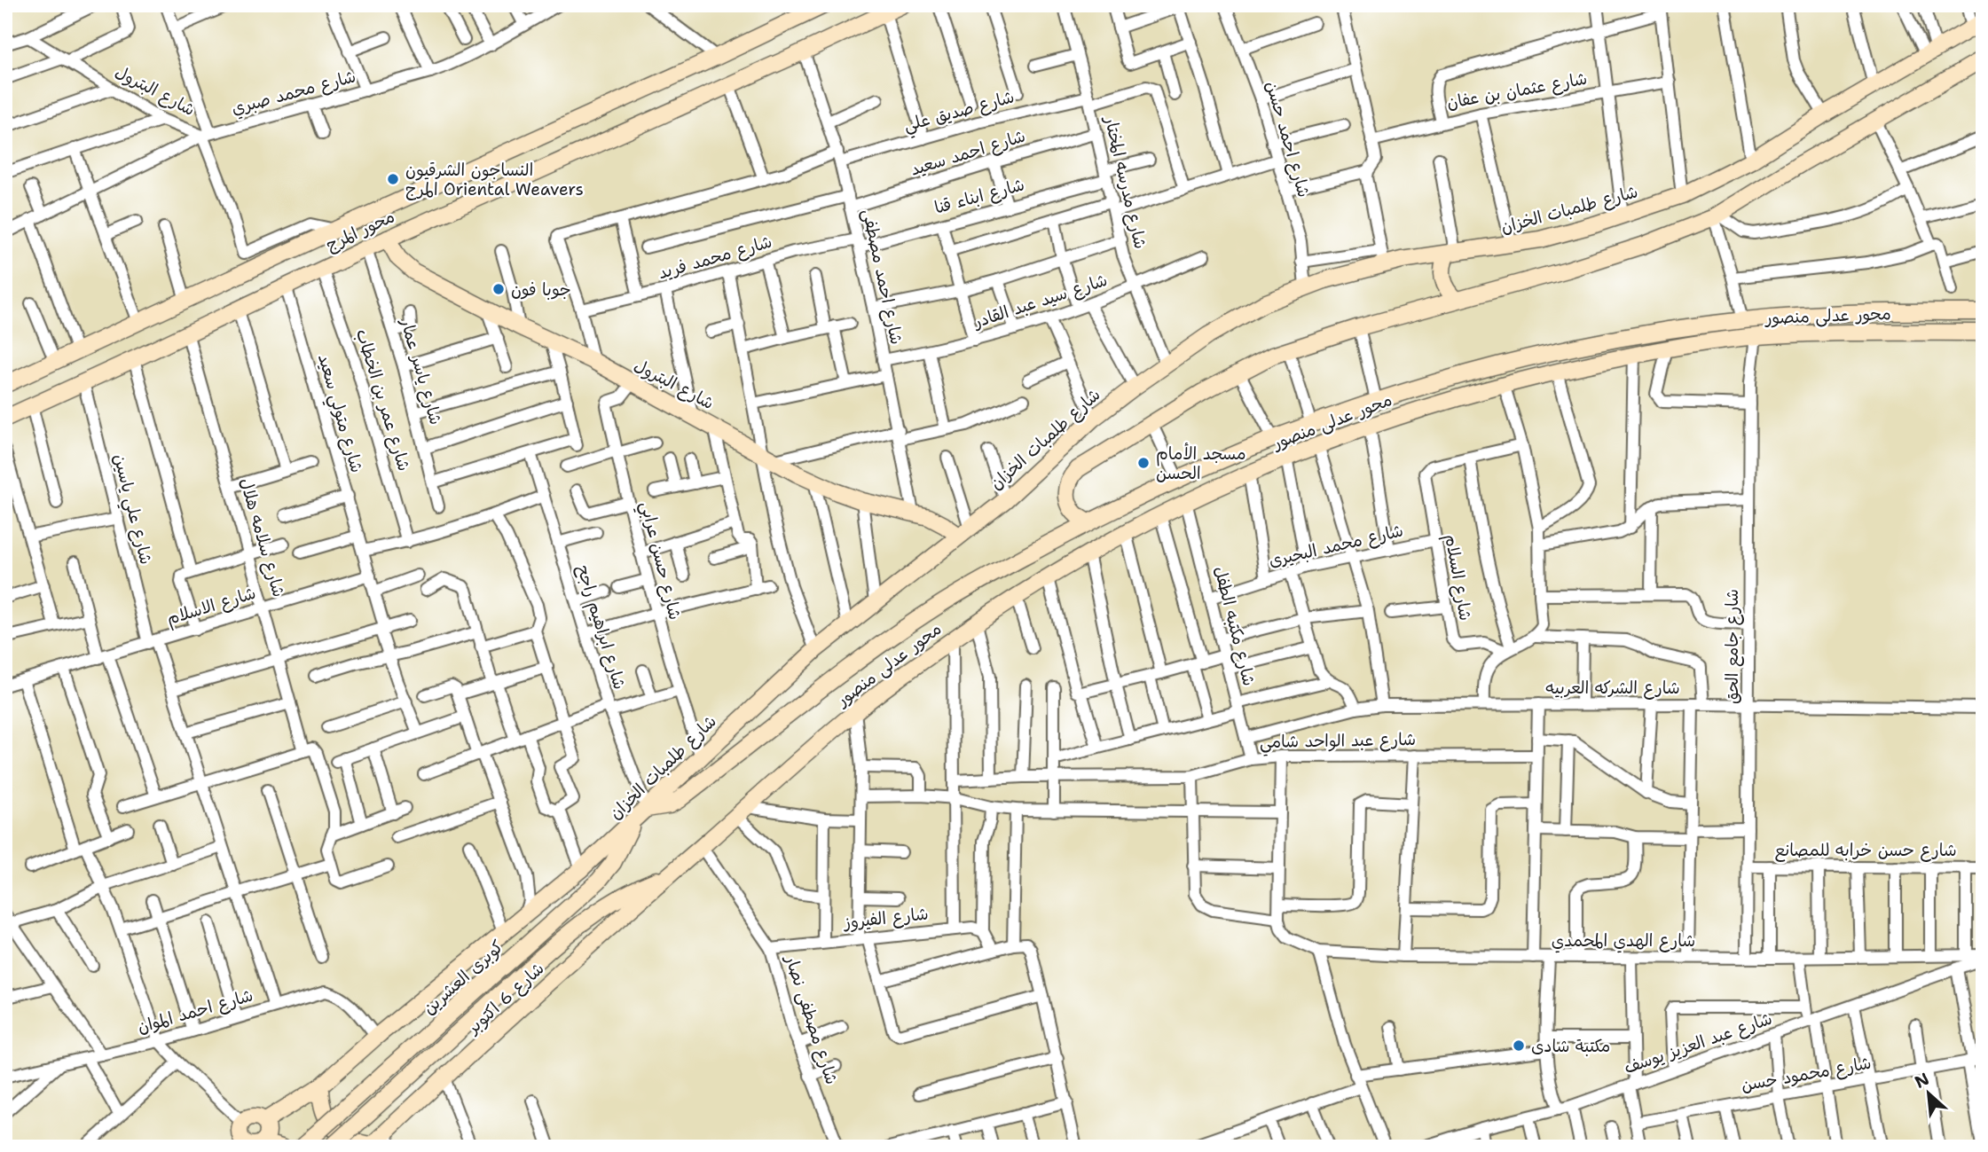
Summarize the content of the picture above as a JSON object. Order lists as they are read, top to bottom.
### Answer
{
  "streets": {
    "main road": [
      "شارع البترول",
      "شارع طلمبات الخزان",
      "محور المرج",
      "محور عدلى منصور",
      "كوبرى العشرين",
      "شارع 6 اكتوبر"
    ],
    "street": [
      "شارع عثمان بن عفان",
      "شارع محمد صبري",
      "شارع صديق علي",
      "شارع احمد حسن",
      "شارع احمد سعيد",
      "شارع مدرسه المختار",
      "شارع ابناء قنا",
      "شارع محمد فريد",
      "شارع احمد مصطفى",
      "شارع سيد عبد القادر",
      "شارع ياسر عمار",
      "شارع عمر بن الخطاب",
      "شارع متولي سعيد",
      "شارع علي ياسين",
      "شارع سلامه هلال",
      "شارع محمد البحيرى",
      "شارع حسن عرابي",
      "شارع السلام",
      "شارع الاسلام",
      "شارع مكتبه الطفل",
      "شارع ابراهيم راجح",
      "شارع جامع الحق",
      "شارع الشركه العربيه",
      "شارع عبد الواحد شامي",
      "شارع حسن خرابه للمصانع",
      "شارع الفيروز",
      "شارع الهدي المحمدي",
      "شارع احمد الموان",
      "شارع مصطفى نصار",
      "شارع عبد العزيز يوسف",
      "شارع محمود حسن"
    ]
  },
  "crossings": [
    ["شارع البترول", "شارع محمد صبري"],
    ["شارع البترول", "شارع طلمبات الخزان"],
    ["شارع البترول", "محور المرج"],
    ["شارع البترول", "شارع احمد مصطفى"],
    ["شارع البترول", "شارع حسن عرابي"],
    ["شارع صديق علي", "شارع مدرسه المختار"],
    ["شارع صديق علي", "شارع محمد فريد"],
    ["شارع صديق علي", "شارع احمد مصطفى"],
    ["شارع احمد حسن", "شارع طلمبات الخزان"],
    ["شارع احمد سعيد", "شارع مدرسه المختار"],
    ["شارع احمد سعيد", "شارع احمد مصطفى"],
    ["شارع مدرسه المختار", "شارع ابناء قنا"],
    ["شارع مدرسه المختار", "شارع طلمبات الخزان"],
    ["شارع مدرسه المختار", "شارع سيد عبد القادر"],
    ["شارع ابناء قنا", "شارع محمد فريد"],
    ["شارع ابناء قنا", "شارع احمد مصطفى"],
    ["شارع طلمبات الخزان", "محور عدلى منصور"],
    ["شارع طلمبات الخزان", "شارع حسن عرابي"],
    ["شارع طلمبات الخزان", "شارع ابراهيم راجح"],
    ["شارع طلمبات الخزان", "كوبرى العشرين"],
    ["شارع طلمبات الخزان", "شارع احمد الموان"],
    ["محور المرج", "شارع احمد مصطفى"],
    ["محور المرج", "شارع ياسر عمار"],
    ["محور المرج", "شارع عمر بن الخطاب"],
    ["محور المرج", "شارع متولي سعيد"],
    ["محور المرج", "شارع علي ياسين"],
    ["محور المرج", "شارع سلامه هلال"],
    ["شارع محمد فريد", "شارع احمد مصطفى"],
    ["شارع احمد مصطفى", "شارع سيد عبد القادر"],
    ["محور عدلى منصور", "شارع مكتبه الطفل"],
    ["محور عدلى منصور", "شارع ابراهيم راجح"],
    ["محور عدلى منصور", "شارع جامع الحق"],
    ["محور عدلى منصور", "شارع 6 اكتوبر"],
    ["محور عدلى منصور", "شارع مصطفى نصار"],
    ["شارع متولي سعيد", "شارع الاسلام"],
    ["شارع علي ياسين", "شارع الاسلام"],
    ["شارع سلامه هلال", "شارع الاسلام"],
    ["شارع محمد البحيرى", "شارع السلام"],
    ["شارع محمد البحيرى", "شارع مكتبه الطفل"],
    ["شارع مكتبه الطفل", "شارع الشركه العربيه"],
    ["شارع مكتبه الطفل", "شارع عبد الواحد شامي"],
    ["شارع جامع الحق", "شارع الشركه العربيه"],
    ["شارع جامع الحق", "شارع حسن خرابه للمصانع"],
    ["شارع جامع الحق", "شارع الهدي المحمدي"],
    ["شارع الفيروز", "شارع مصطفى نصار"],
    ["شارع الهدي المحمدي", "شارع عبد العزيز يوسف"]
  ],
  "places": [
    "النساجون الشرقيون المرج Oriental Weavers",
    "جوبا فون",
    "مسجد الأمام الحسن",
    "مكتبة شادى"
  ],
  "north": "top left"
}
